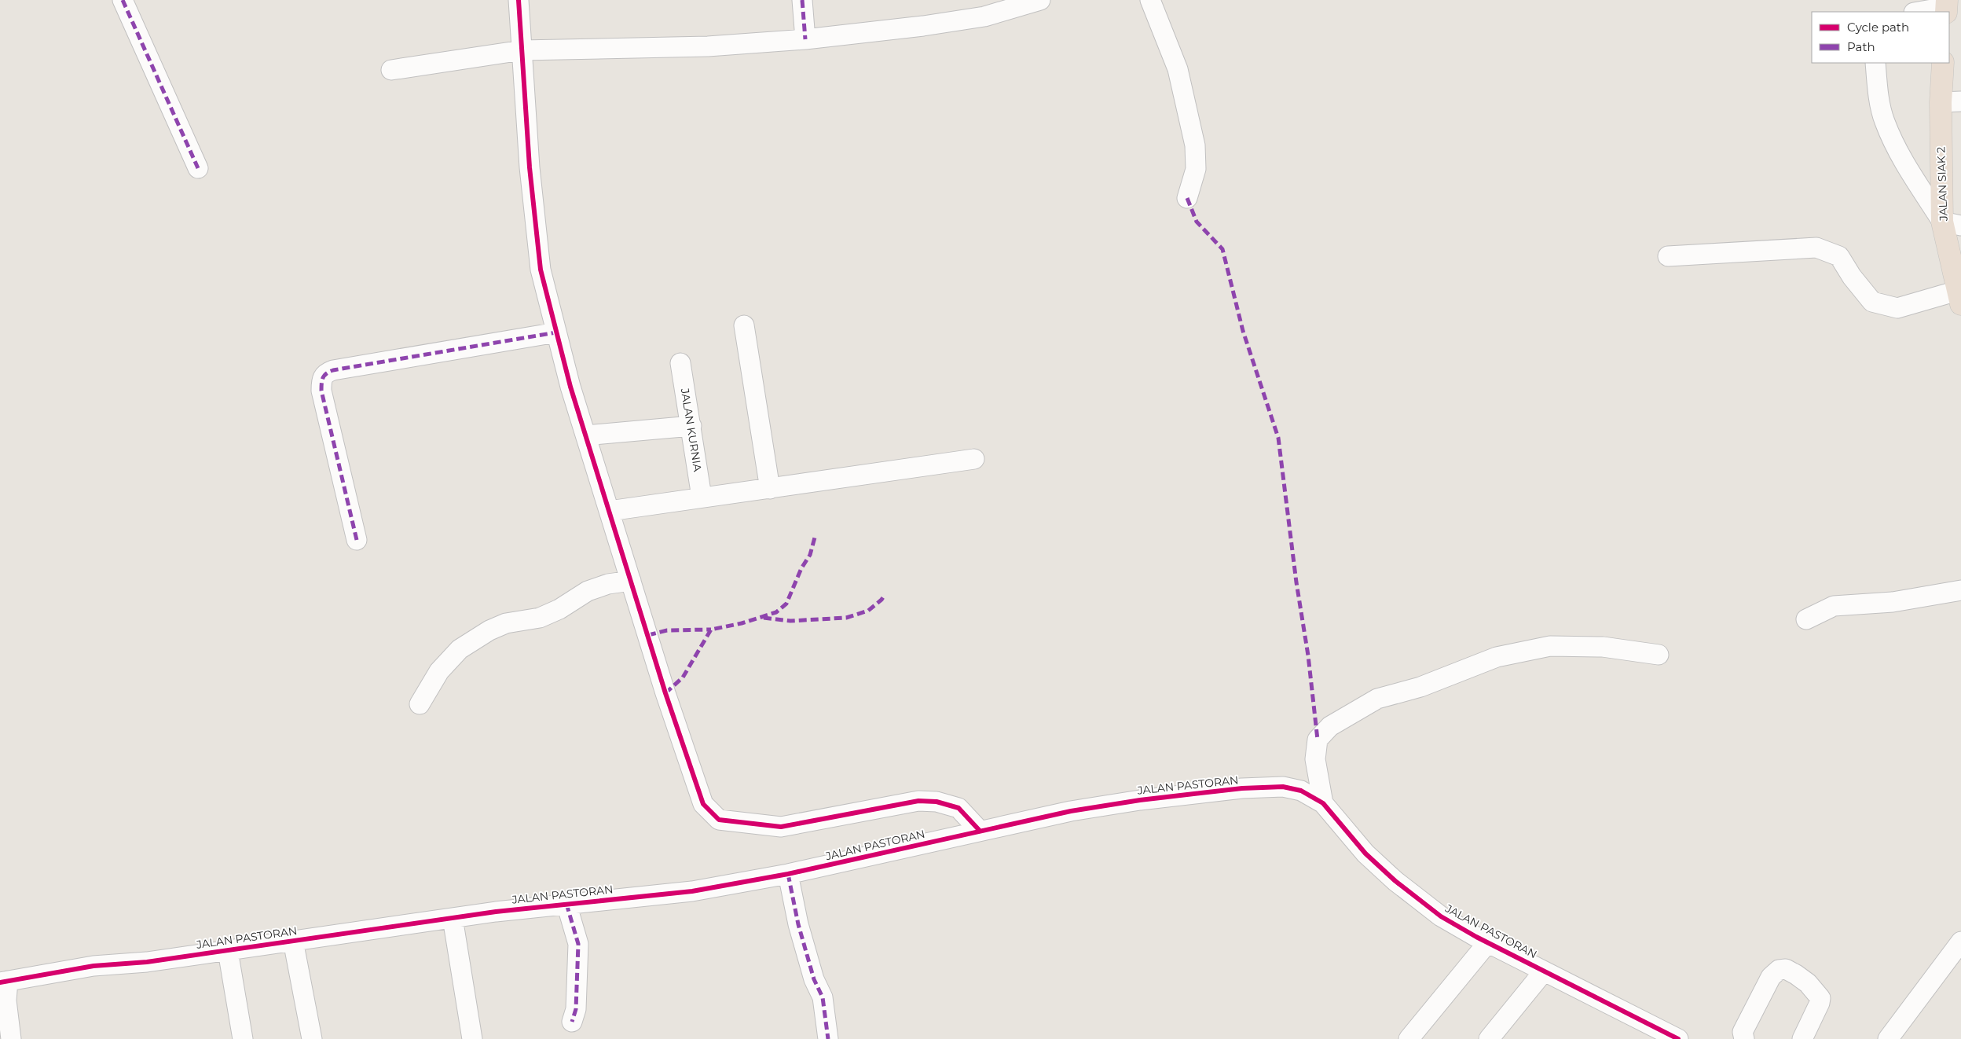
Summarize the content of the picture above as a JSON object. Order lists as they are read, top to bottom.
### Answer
{
  "streets": {
    "highway": ["JALAN SIAK 2"],
    "street": ["JALAN KURNIA", "JALAN PASTORAN"]
  },
  "legend": ["Cycle path", "Path"]
}
